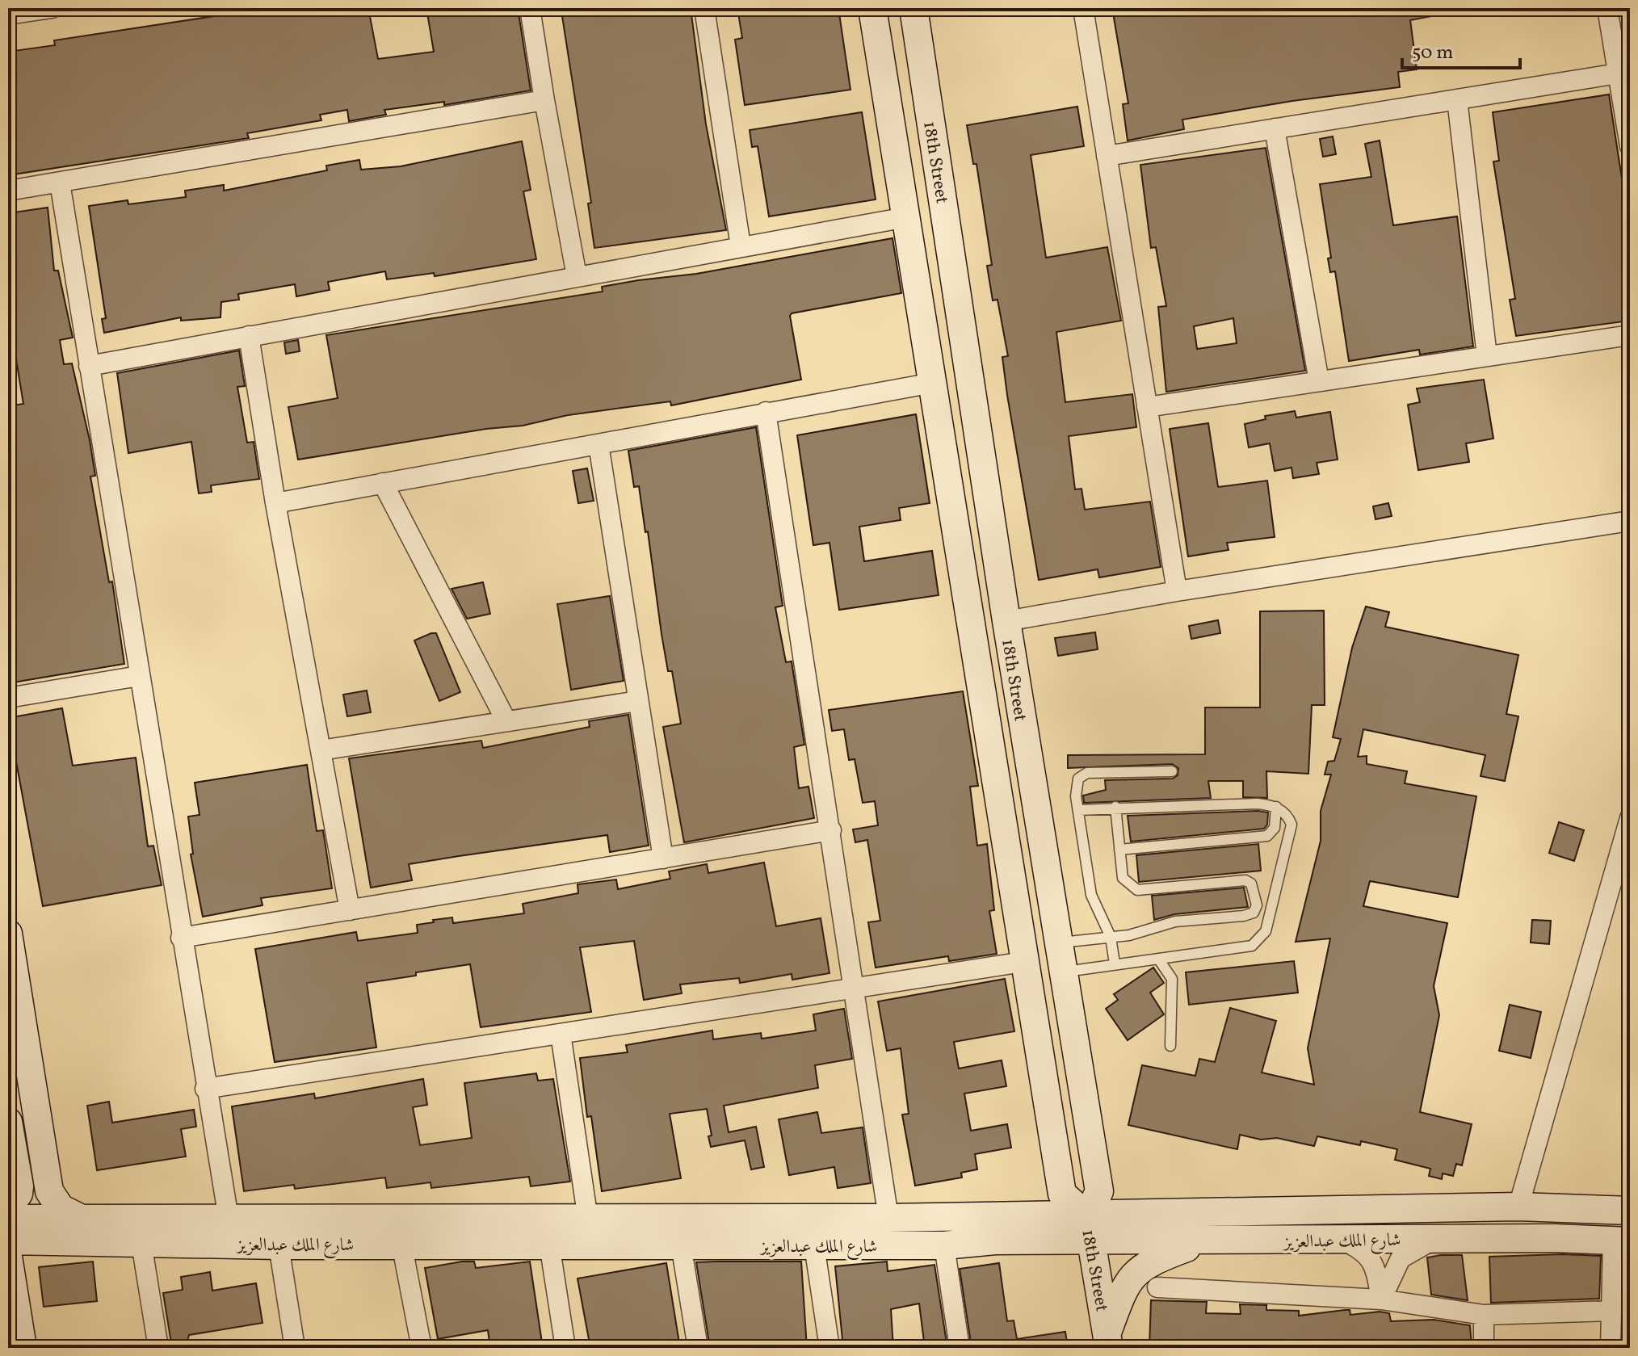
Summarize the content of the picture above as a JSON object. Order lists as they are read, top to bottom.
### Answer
{
  "streets": {
    "street": ["18th Street", "شارع الملك عبدالعزيز"]
  },
  "crossings": [
    ["18th Street", "شارع الملك عبدالعزيز"]
  ],
  "scale_bar": "50 m"
}
